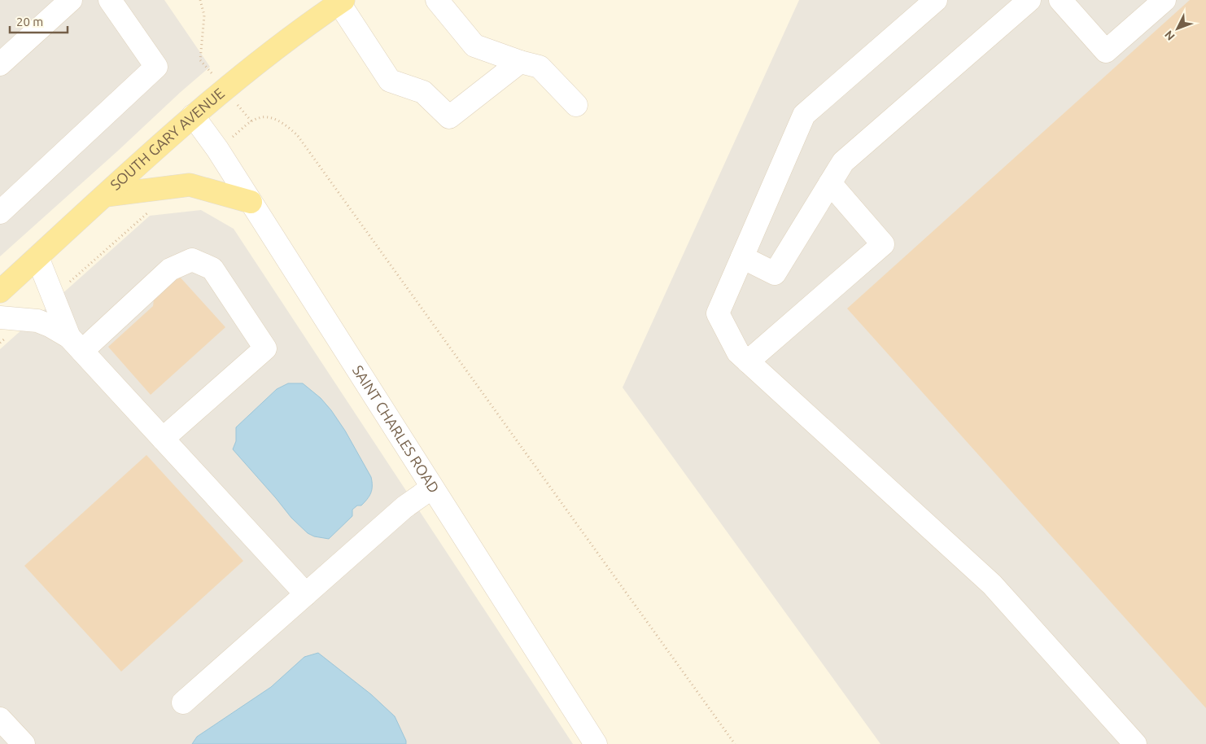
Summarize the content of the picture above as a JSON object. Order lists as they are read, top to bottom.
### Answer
{
  "streets": {
    "main road": ["SOUTH GARY AVENUE"],
    "street": ["SAINT CHARLES ROAD"]
  },
  "crossings": [
    ["SOUTH GARY AVENUE", "SAINT CHARLES ROAD"]
  ],
  "scale_bar": "20 m",
  "north": "bottom left"
}
